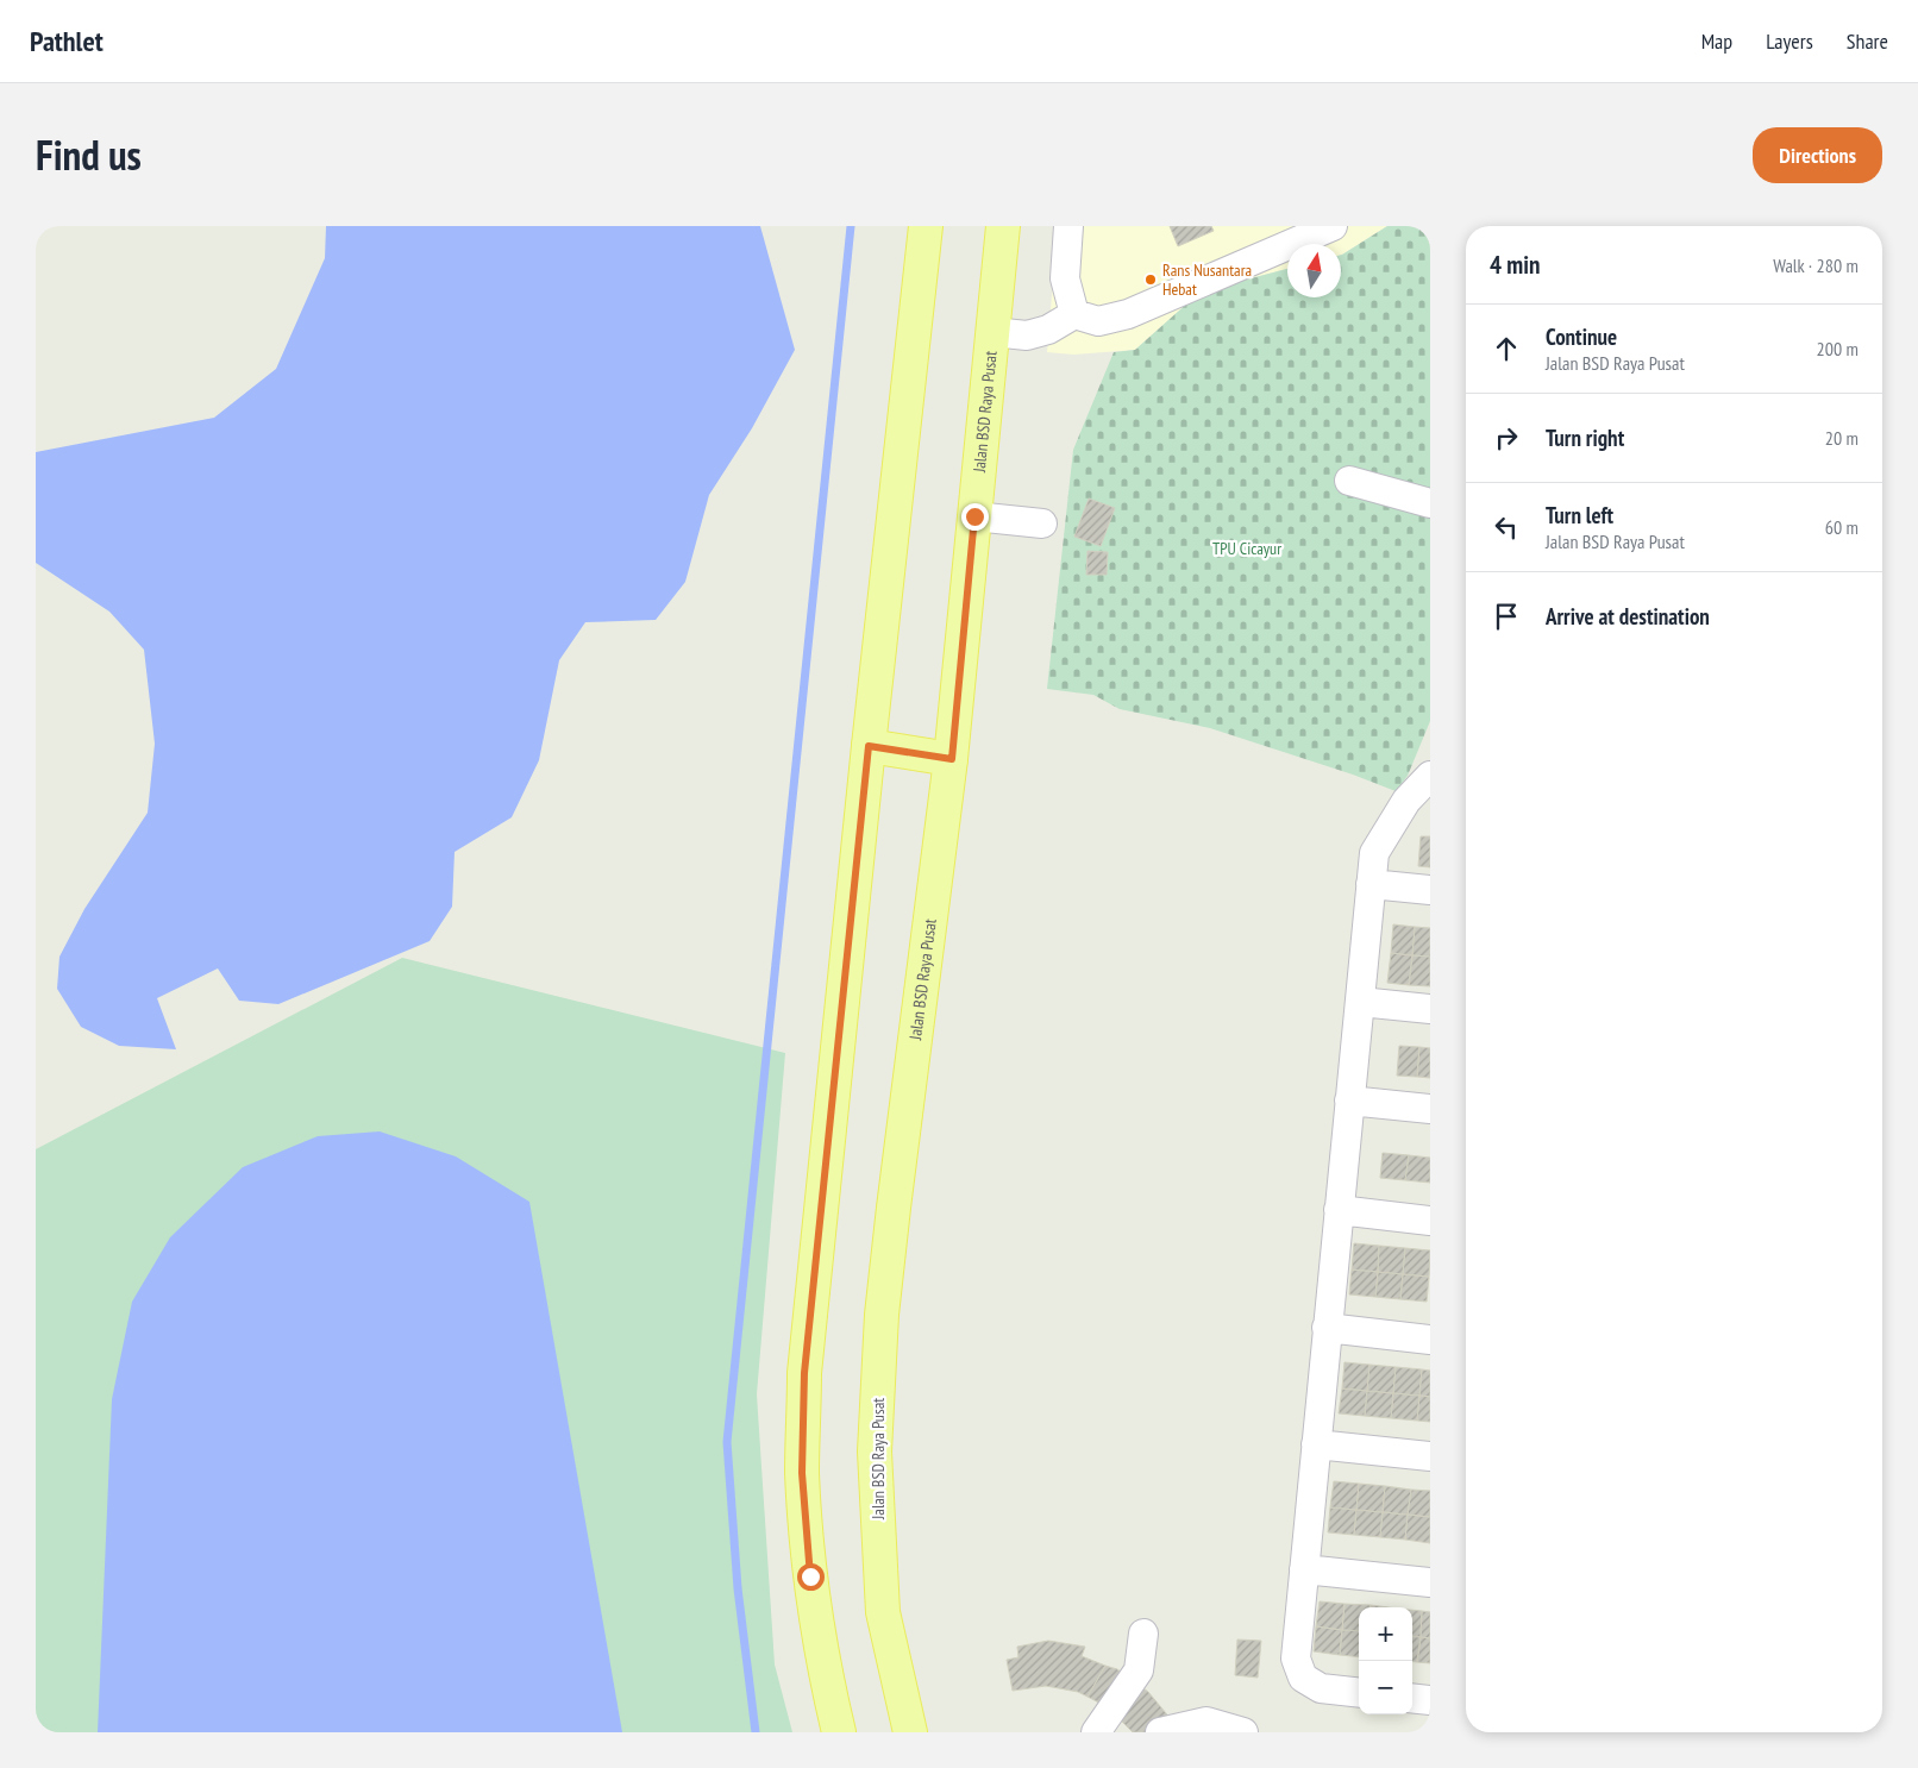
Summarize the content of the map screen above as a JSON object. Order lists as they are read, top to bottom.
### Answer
{
  "streets": {
    "main road": ["Jalan BSD Raya Pusat"]
  },
  "parks": ["TPU Cicayur"],
  "places": ["Rans Nusantara Hebat"],
  "north": "top",
  "page": {
    "header": "Pathlet",
    "nav": ["Map", "Layers", "Share"],
    "title": "Find us",
    "buttons": "Directions",
    "heading": ["4 min", "Walk · 280 m"],
    "list": [
      ["Continue", "Jalan BSD Raya Pusat", "200 m"],
      ["Turn right", "20 m"],
      ["Turn left", "Jalan BSD Raya Pusat", "60 m"],
      "Arrive at destination"
    ],
    "map_buttons": ["+", "−"]
  }
}
